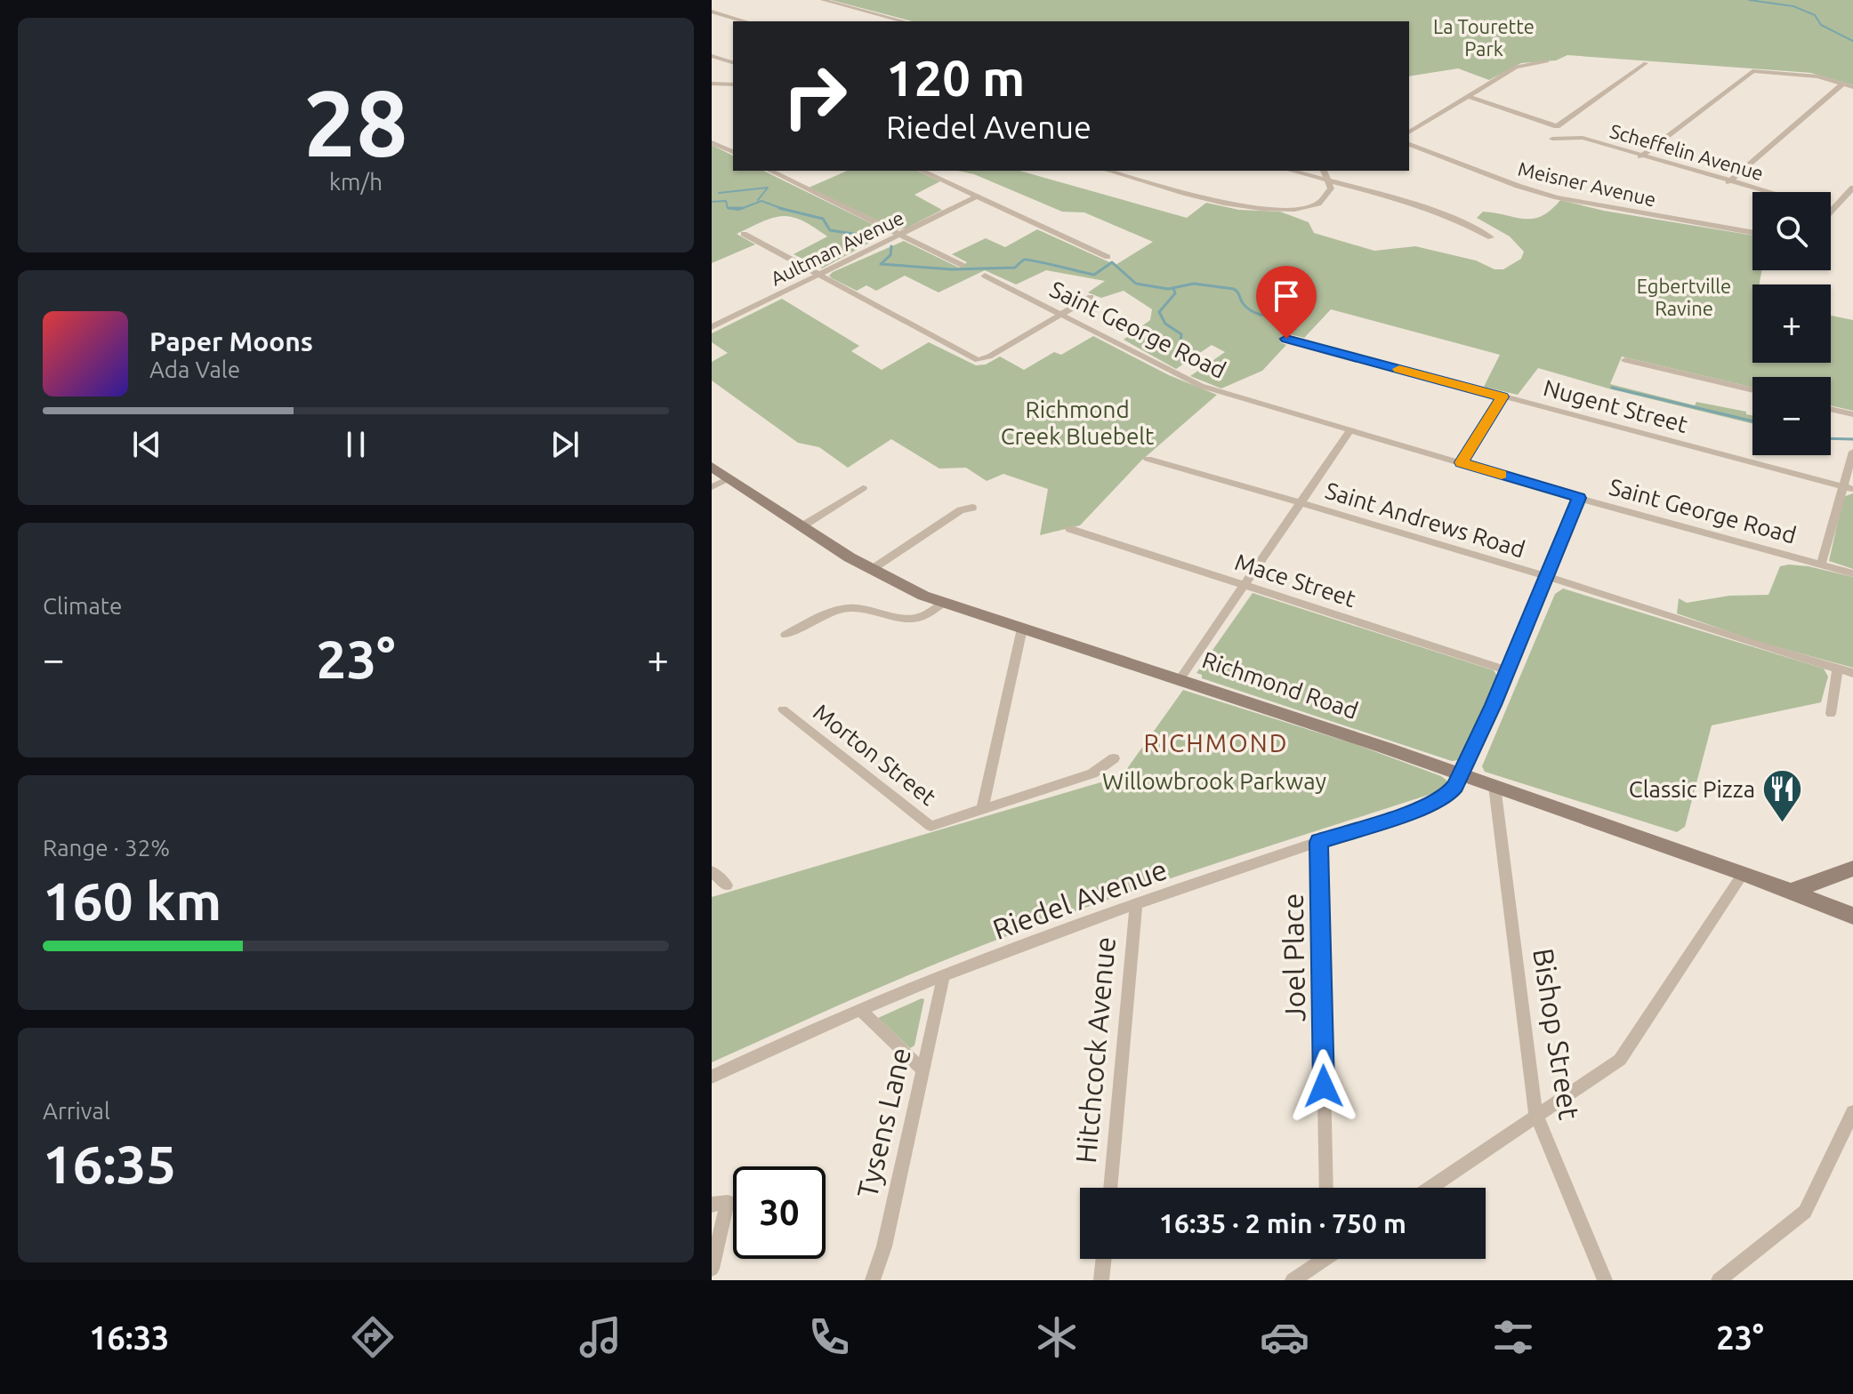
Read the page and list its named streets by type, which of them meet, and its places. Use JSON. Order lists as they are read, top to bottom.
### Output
{
  "streets": {
    "street": [
      "Scheffelin Avenue",
      "Meisner Avenue",
      "Aultman Avenue",
      "Saint George Road",
      "Nugent Street",
      "Saint Andrews Road",
      "Mace Street",
      "Richmond Road",
      "Morton Street",
      "Riedel Avenue",
      "Joel Place",
      "Bishop Street",
      "Hitchcock Avenue",
      "Tysens Lane"
    ]
  },
  "crossings": [
    ["Saint George Road", "Riedel Avenue"],
    ["Saint Andrews Road", "Riedel Avenue"],
    ["Mace Street", "Riedel Avenue"],
    ["Richmond Road", "Riedel Avenue"],
    ["Richmond Road", "Bishop Street"],
    ["Riedel Avenue", "Joel Place"],
    ["Riedel Avenue", "Hitchcock Avenue"],
    ["Riedel Avenue", "Tysens Lane"]
  ],
  "districts": ["RICHMOND"],
  "parks": [
    "La Tourette Park",
    "Egbertville Ravine",
    "Richmond Creek Bluebelt",
    "Willowbrook Parkway"
  ],
  "places": {
    "restaurant": ["Classic Pizza"]
  },
  "page": {
    "tile": [
      ["28", "km/h"],
      "Climate",
      ["Range · 32%", "160 km"],
      ["Arrival", "16:35"]
    ],
    "turn": ["120 m", "Riedel Avenue"],
    "map_buttons": ["+", "−"],
    "song": ["Paper Moons", "Ada Vale"],
    "heat": ["−", "23°", "+"],
    "limit": "30",
    "trip": "16:35 · 2 min · 750 m",
    "tabs": ["16:33", "23°"]
  }
}
